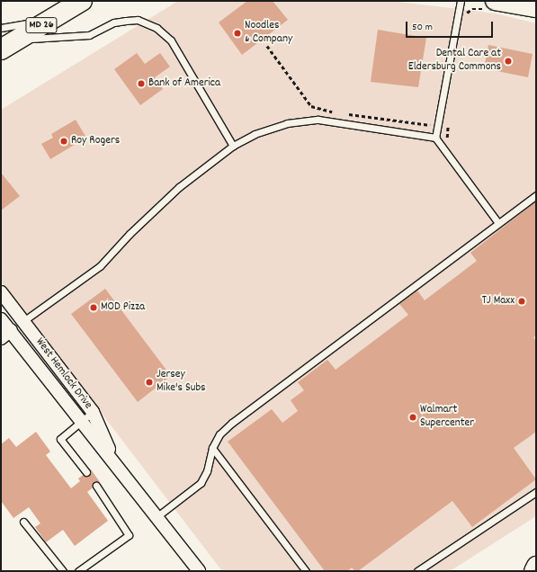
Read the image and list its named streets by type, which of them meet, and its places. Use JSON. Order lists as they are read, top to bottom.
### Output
{
  "streets": {
    "main road": ["MD 26"],
    "street": ["West Hemlock Drive"]
  },
  "places": [
    "Noodles & Company",
    "Dental Care at Eldersburg Commons",
    "Bank of America",
    "Roy Rogers",
    "TJ Maxx",
    "MOD Pizza",
    "Jersey Mike's Subs",
    "Walmart Supercenter"
  ],
  "scale_bar": "50 m"
}
